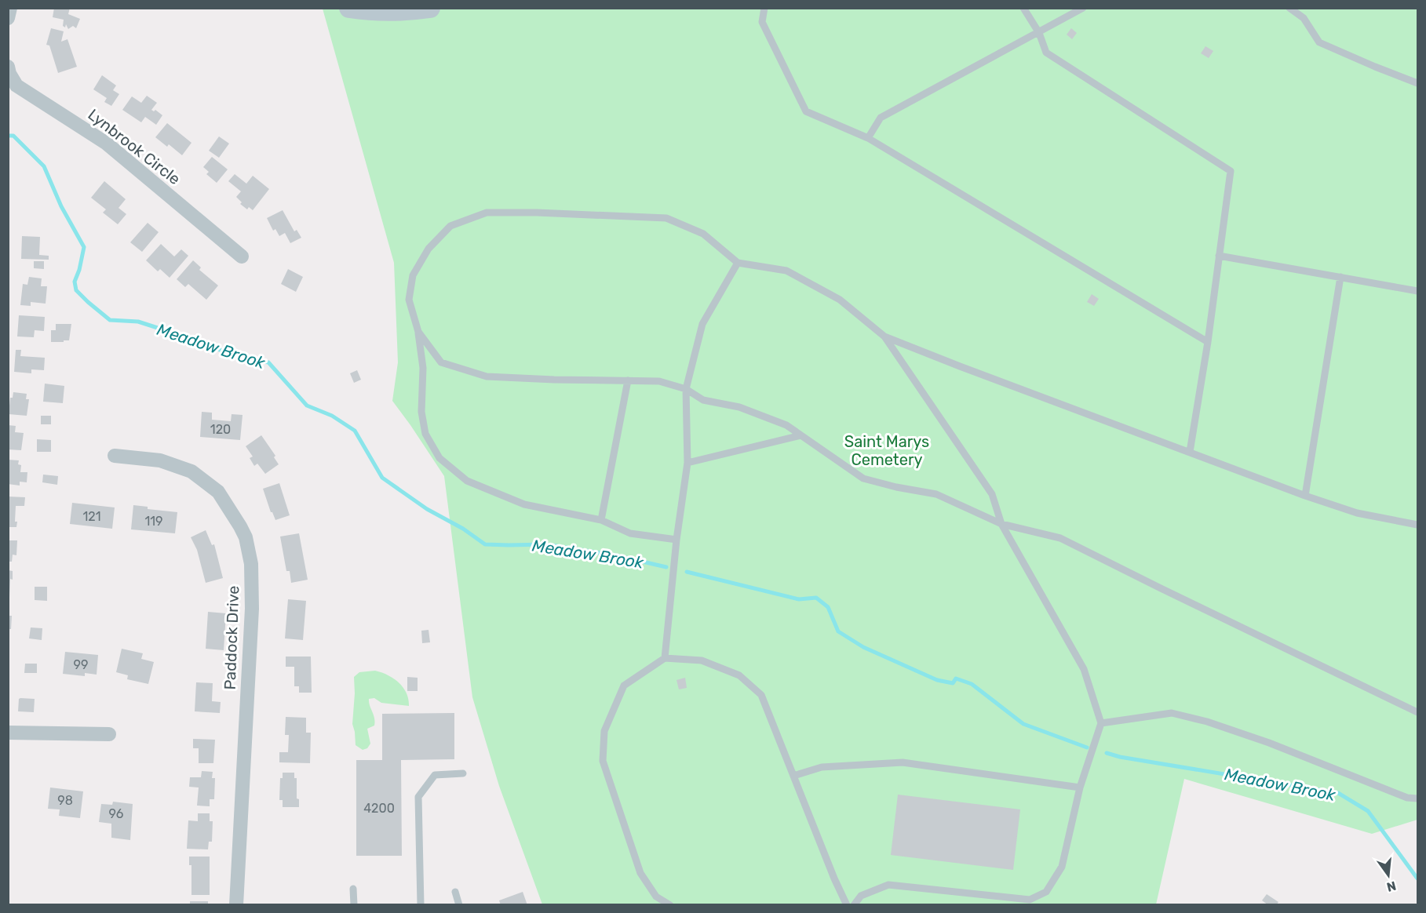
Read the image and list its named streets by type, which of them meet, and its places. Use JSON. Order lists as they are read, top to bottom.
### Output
{
  "streets": {
    "street": ["Lynbrook Circle", "Paddock Drive"]
  },
  "water": ["Meadow Brook"],
  "parks": ["Saint Marys Cemetery"],
  "house_numbers": [
    "120",
    "121",
    "119",
    "99",
    "98",
    "4200",
    "96"
  ],
  "north": "bottom"
}
